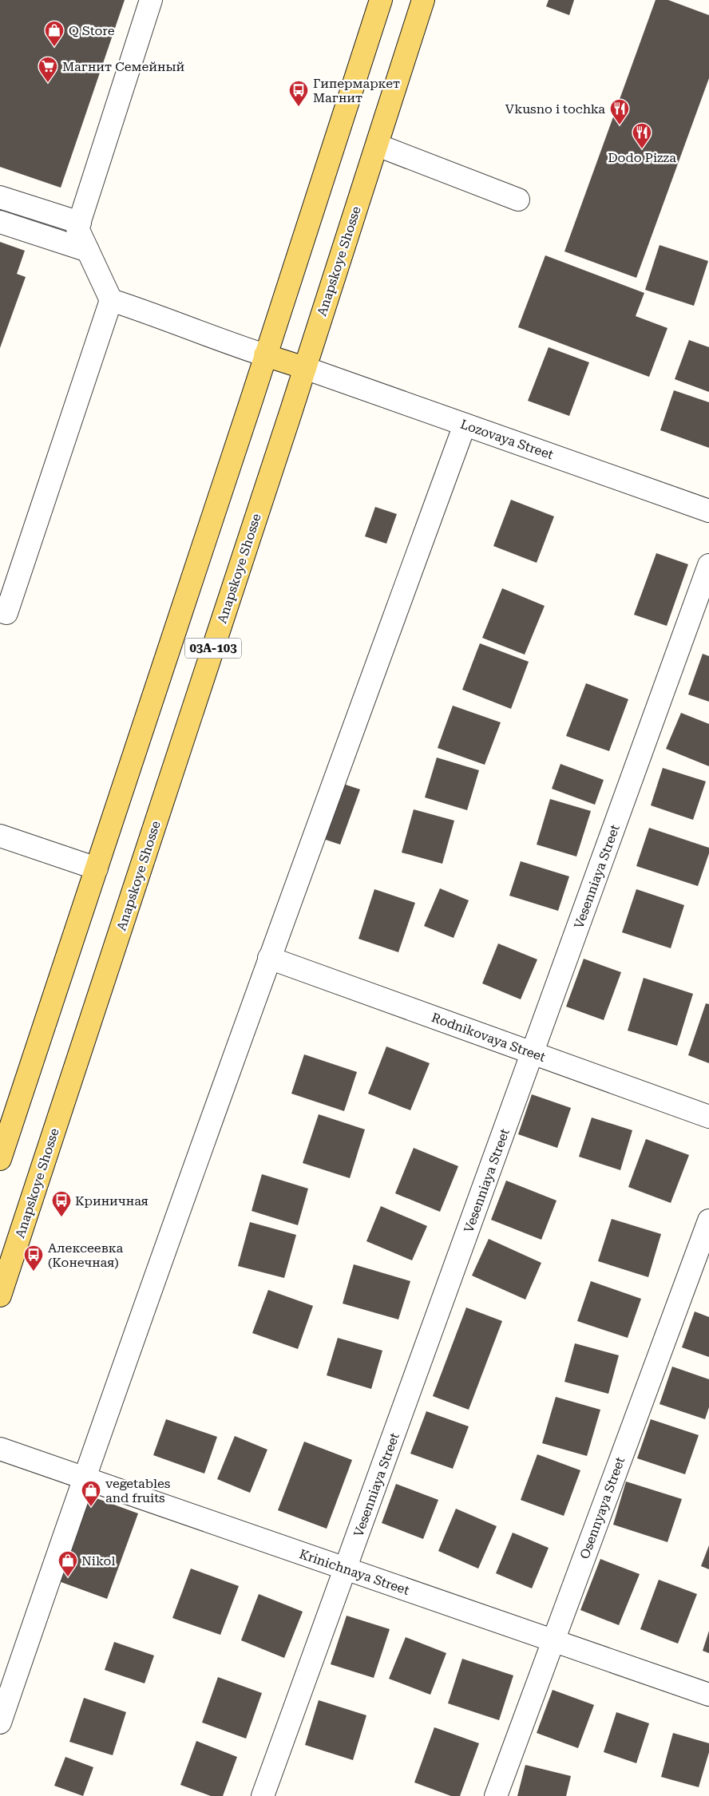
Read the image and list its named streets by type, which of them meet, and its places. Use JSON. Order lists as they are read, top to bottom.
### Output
{
  "streets": {
    "main road": ["Anapskoye Shosse", "03А-103"],
    "street": [
      "Lozovaya Street",
      "Vesenniaya Street",
      "Rodnikovaya Street",
      "Osennyaya Street",
      "Krinichnaya Street"
    ]
  },
  "crossings": [
    ["Anapskoye Shosse", "Lozovaya Street"],
    ["Vesenniaya Street", "Rodnikovaya Street"],
    ["Vesenniaya Street", "Krinichnaya Street"],
    ["Osennyaya Street", "Krinichnaya Street"]
  ],
  "places": {
    "shop": ["Q Store", "vegetables and fruits", "Nikol"],
    "supermarket": ["Магнит Семейный"],
    "bus stop": ["Гипермаркет Магнит", "Криничная", "Алексеевка (Конечная)"],
    "restaurant": ["Vkusno i tochka", "Dodo Pizza"]
  }
}
